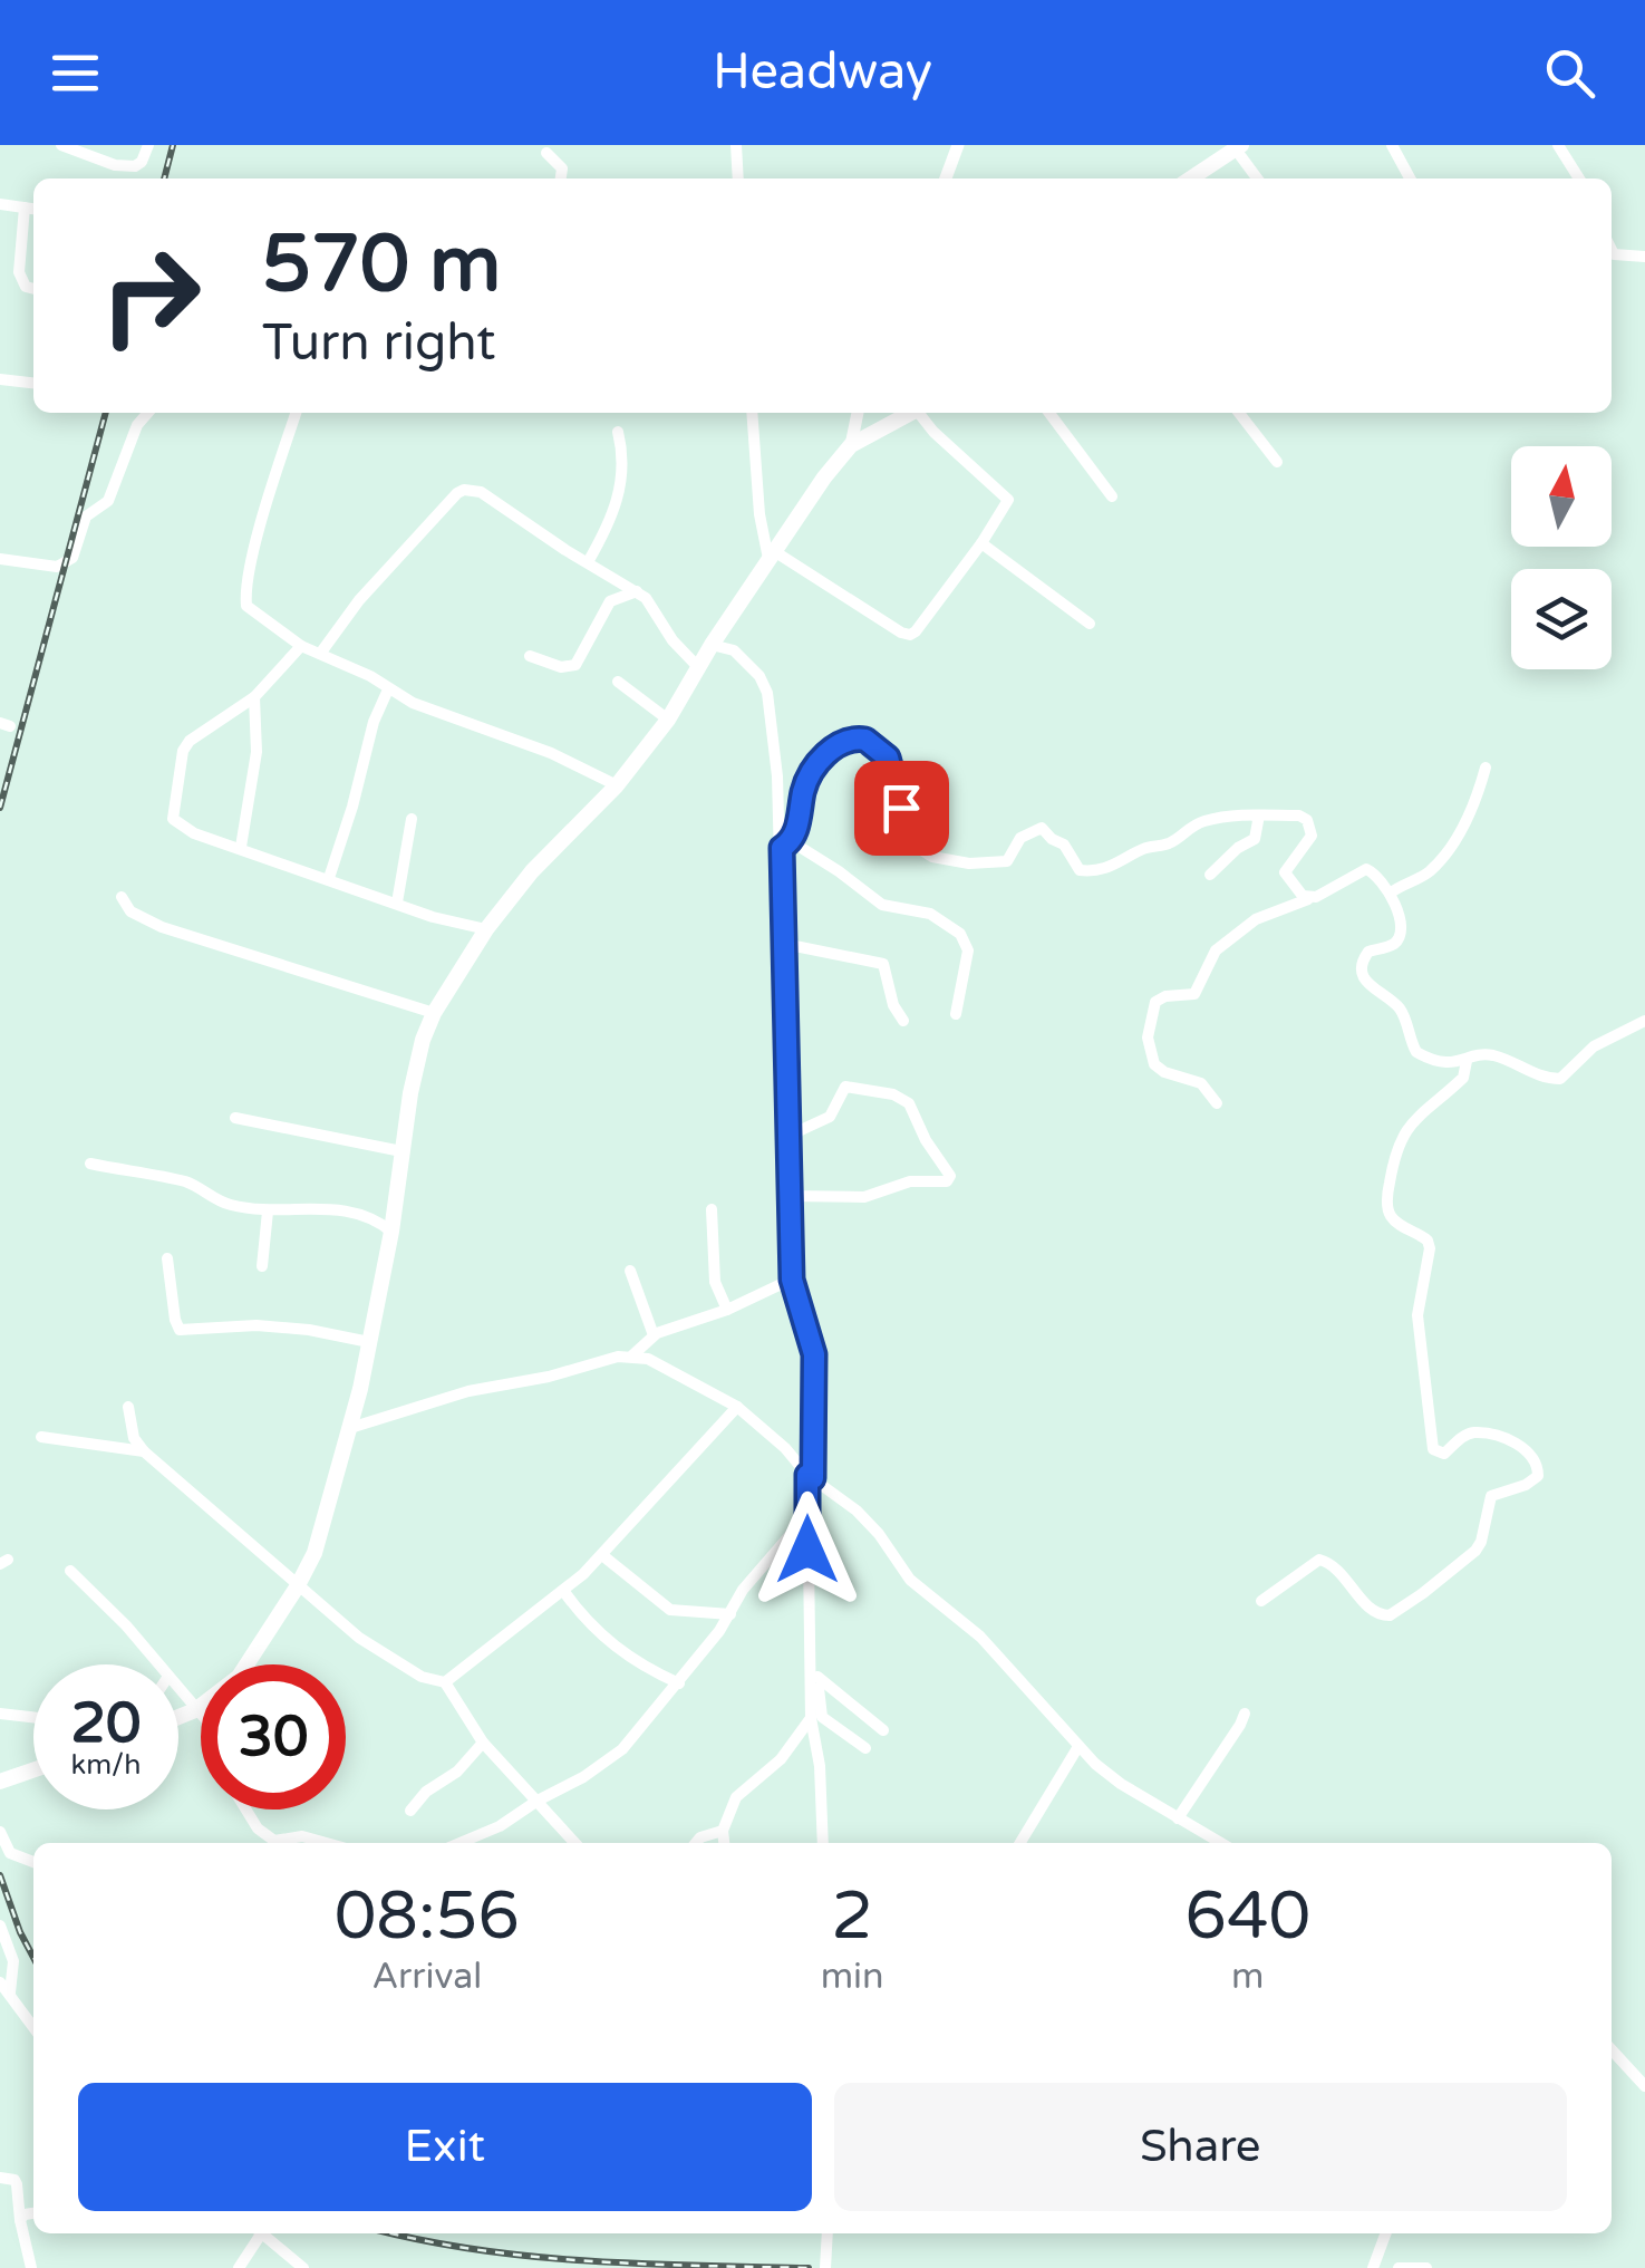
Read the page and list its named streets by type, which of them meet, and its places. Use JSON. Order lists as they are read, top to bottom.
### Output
{
  "north": "top",
  "page": {
    "header": "Headway",
    "turn": ["570 m", "Turn right"],
    "speed": "20 km/h",
    "limit": "30",
    "eta": [
      "08:56",
      "Arrival",
      "2",
      "min",
      "640",
      "m"
    ],
    "buttons": ["Exit", "Share"]
  }
}
